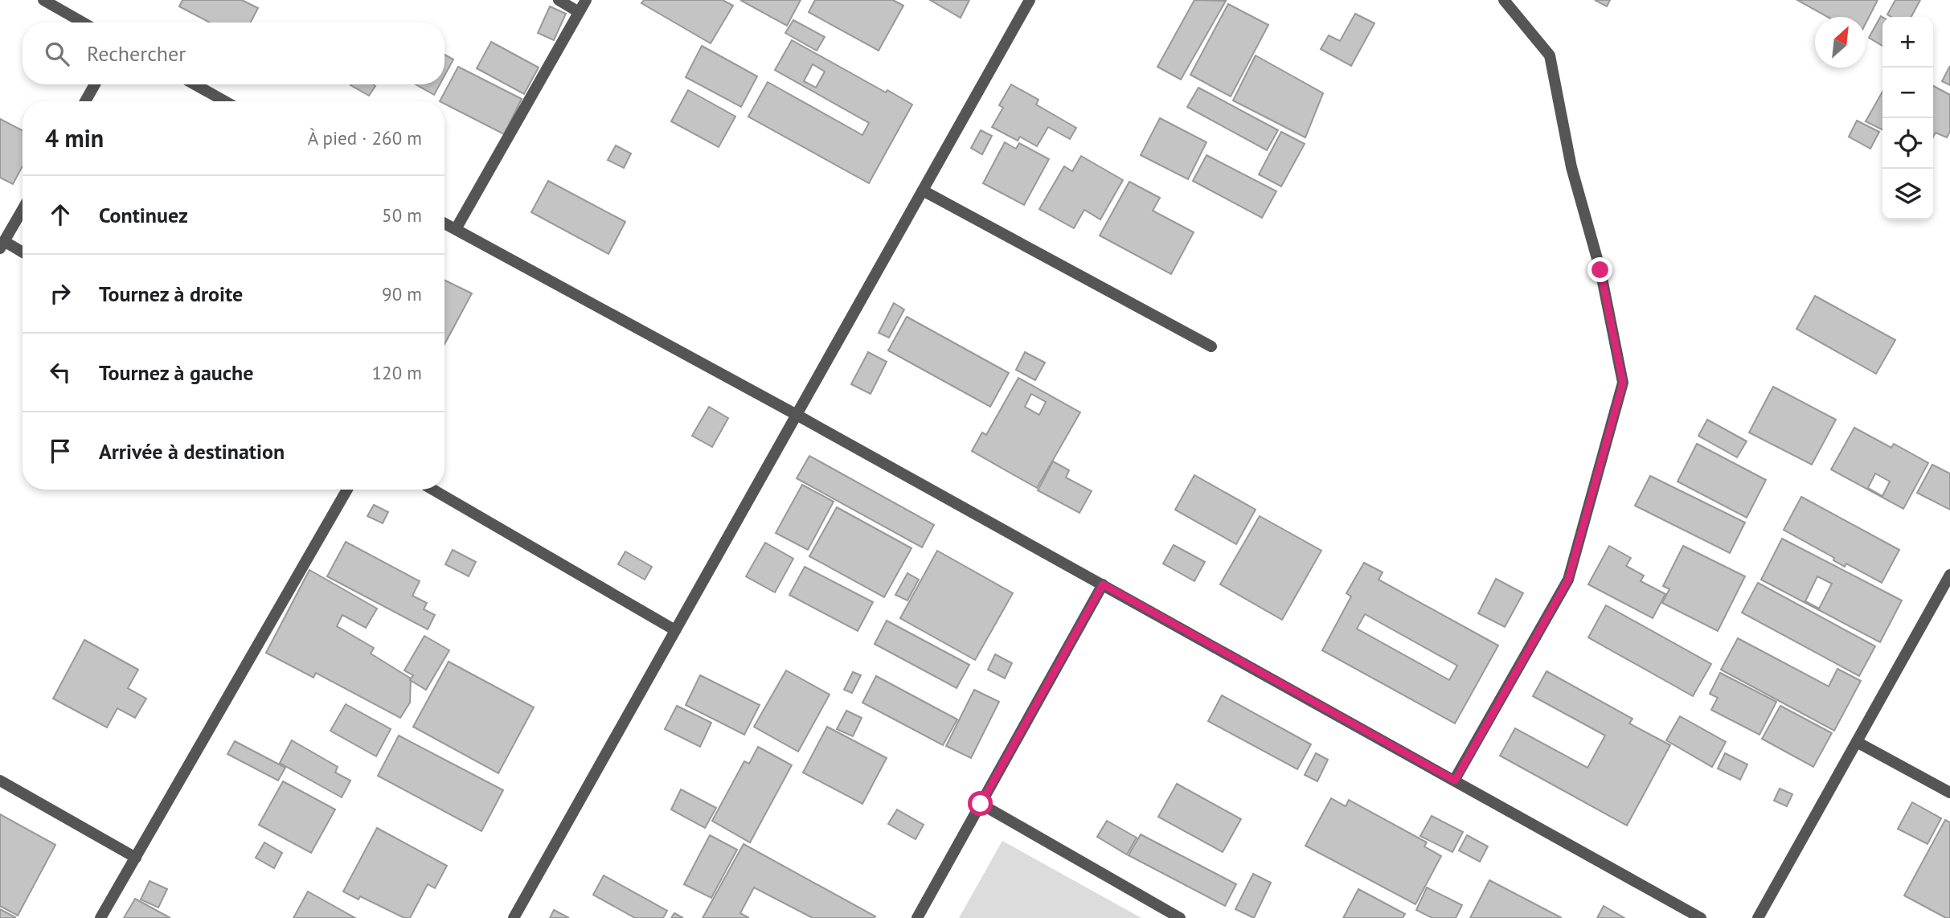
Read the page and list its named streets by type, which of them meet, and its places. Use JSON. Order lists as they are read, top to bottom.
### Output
{
  "north": "top right",
  "page": {
    "map_buttons": ["+", "−"],
    "search": "Rechercher",
    "heading": ["4 min", "À pied · 260 m"],
    "list": [
      ["Continuez", "50 m"],
      ["Tournez à droite", "90 m"],
      ["Tournez à gauche", "120 m"],
      "Arrivée à destination"
    ]
  }
}
